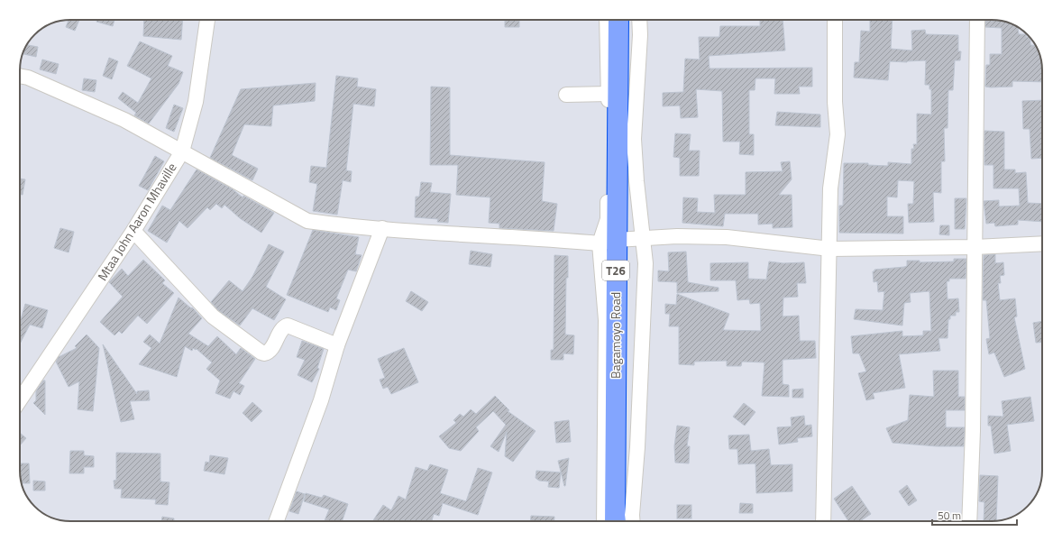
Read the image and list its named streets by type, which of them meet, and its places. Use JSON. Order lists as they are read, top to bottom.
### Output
{
  "streets": {
    "highway": ["T26", "Bagamoyo Road"],
    "street": ["Mtaa John Aaron Mhaville"]
  },
  "scale_bar": "50 m"
}
